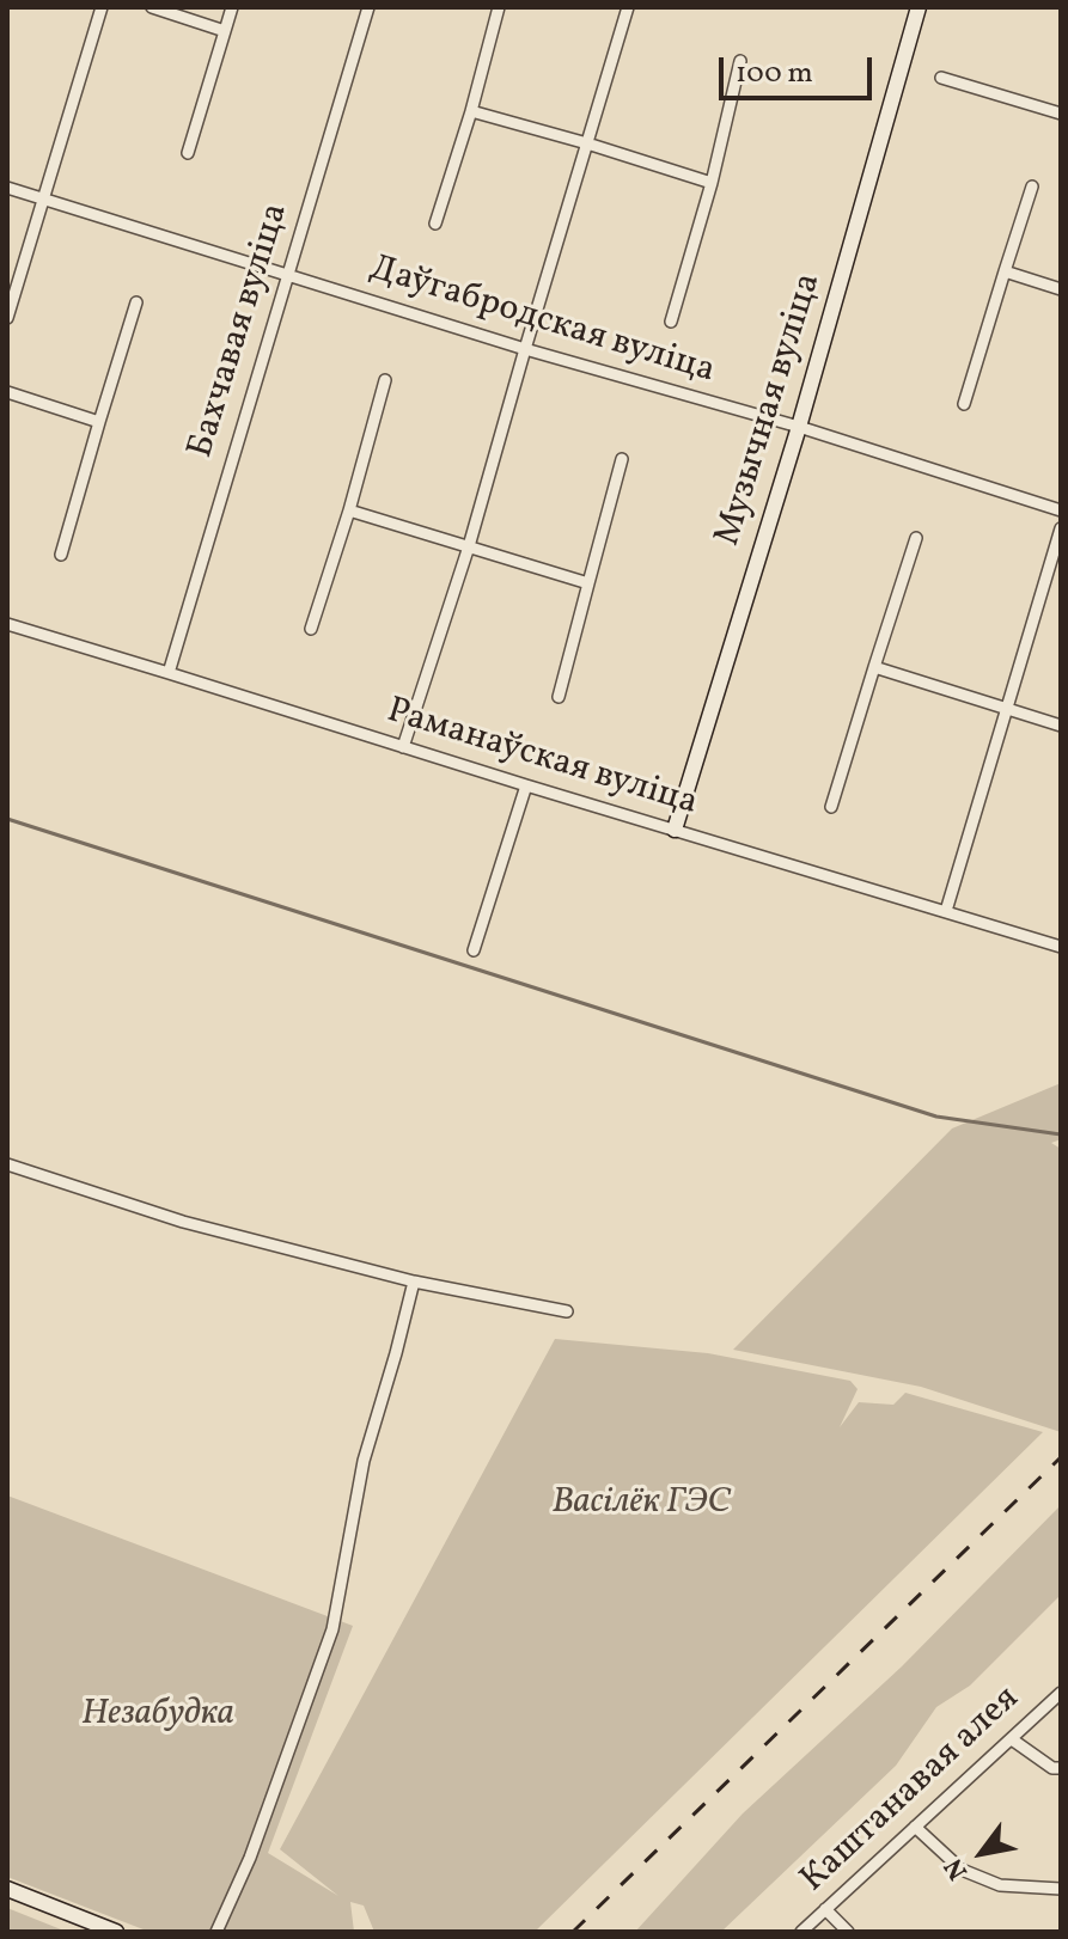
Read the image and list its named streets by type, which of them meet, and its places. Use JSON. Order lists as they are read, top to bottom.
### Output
{
  "streets": {
    "street": [
      "Даўгабродская вуліца",
      "Бахчавая вуліца",
      "Музычная вуліца",
      "Раманаўская вуліца",
      "Каштанавая алея"
    ]
  },
  "crossings": [
    ["Даўгабродская вуліца", "Бахчавая вуліца"],
    ["Даўгабродская вуліца", "Музычная вуліца"],
    ["Бахчавая вуліца", "Раманаўская вуліца"],
    ["Музычная вуліца", "Раманаўская вуліца"]
  ],
  "parks": ["Васілёк ГЭС", "Незабудка"],
  "scale_bar": "100 m",
  "north": "bottom left"
}
